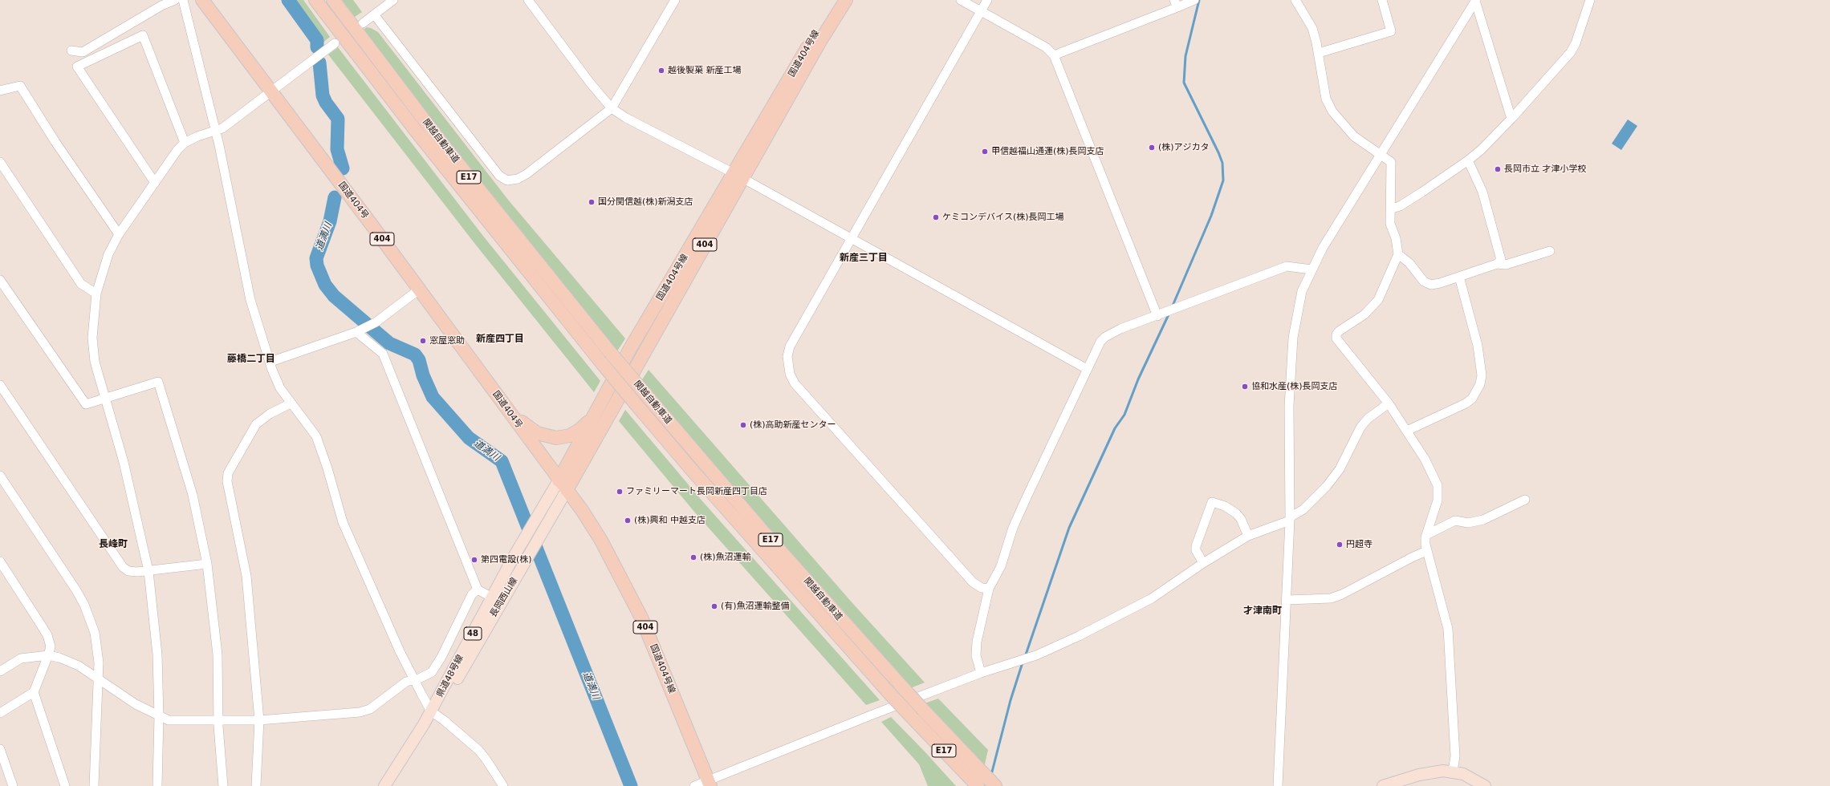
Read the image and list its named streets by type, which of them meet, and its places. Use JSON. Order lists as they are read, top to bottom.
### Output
{
  "streets": {
    "highway": [
      "国道404号線",
      "関越自動車道",
      "E17",
      "国道404号",
      "404"
    ],
    "main road": ["長岡西山線", "48", "県道48号線"]
  },
  "crossings": [
    ["国道404号線", "国道404号"],
    ["国道404号線", "長岡西山線"],
    ["国道404号線", "県道48号線"],
    ["国道404号", "長岡西山線"],
    ["国道404号", "県道48号線"],
    ["長岡西山線", "県道48号線"]
  ],
  "districts": [
    "新産三丁目",
    "新産四丁目",
    "藤橋二丁目",
    "長峰町",
    "才津南町"
  ],
  "water": ["道満川"],
  "places": [
    "越後製菓 新産工場",
    "(株)アジカタ",
    "甲信越福山通運(株)長岡支店",
    "長岡市立 才津小学校",
    "国分関信越(株)新潟支店",
    "ケミコンデバイス(株)長岡工場",
    "窓屋窓助",
    "協和水産(株)長岡支店",
    "(株)高助新産センター",
    "ファミリーマート長岡新産四丁目店",
    "(株)興和 中越支店",
    "円超寺",
    "(株)魚沼運輸",
    "第四電設(株)",
    "(有)魚沼運輸整備"
  ]
}
